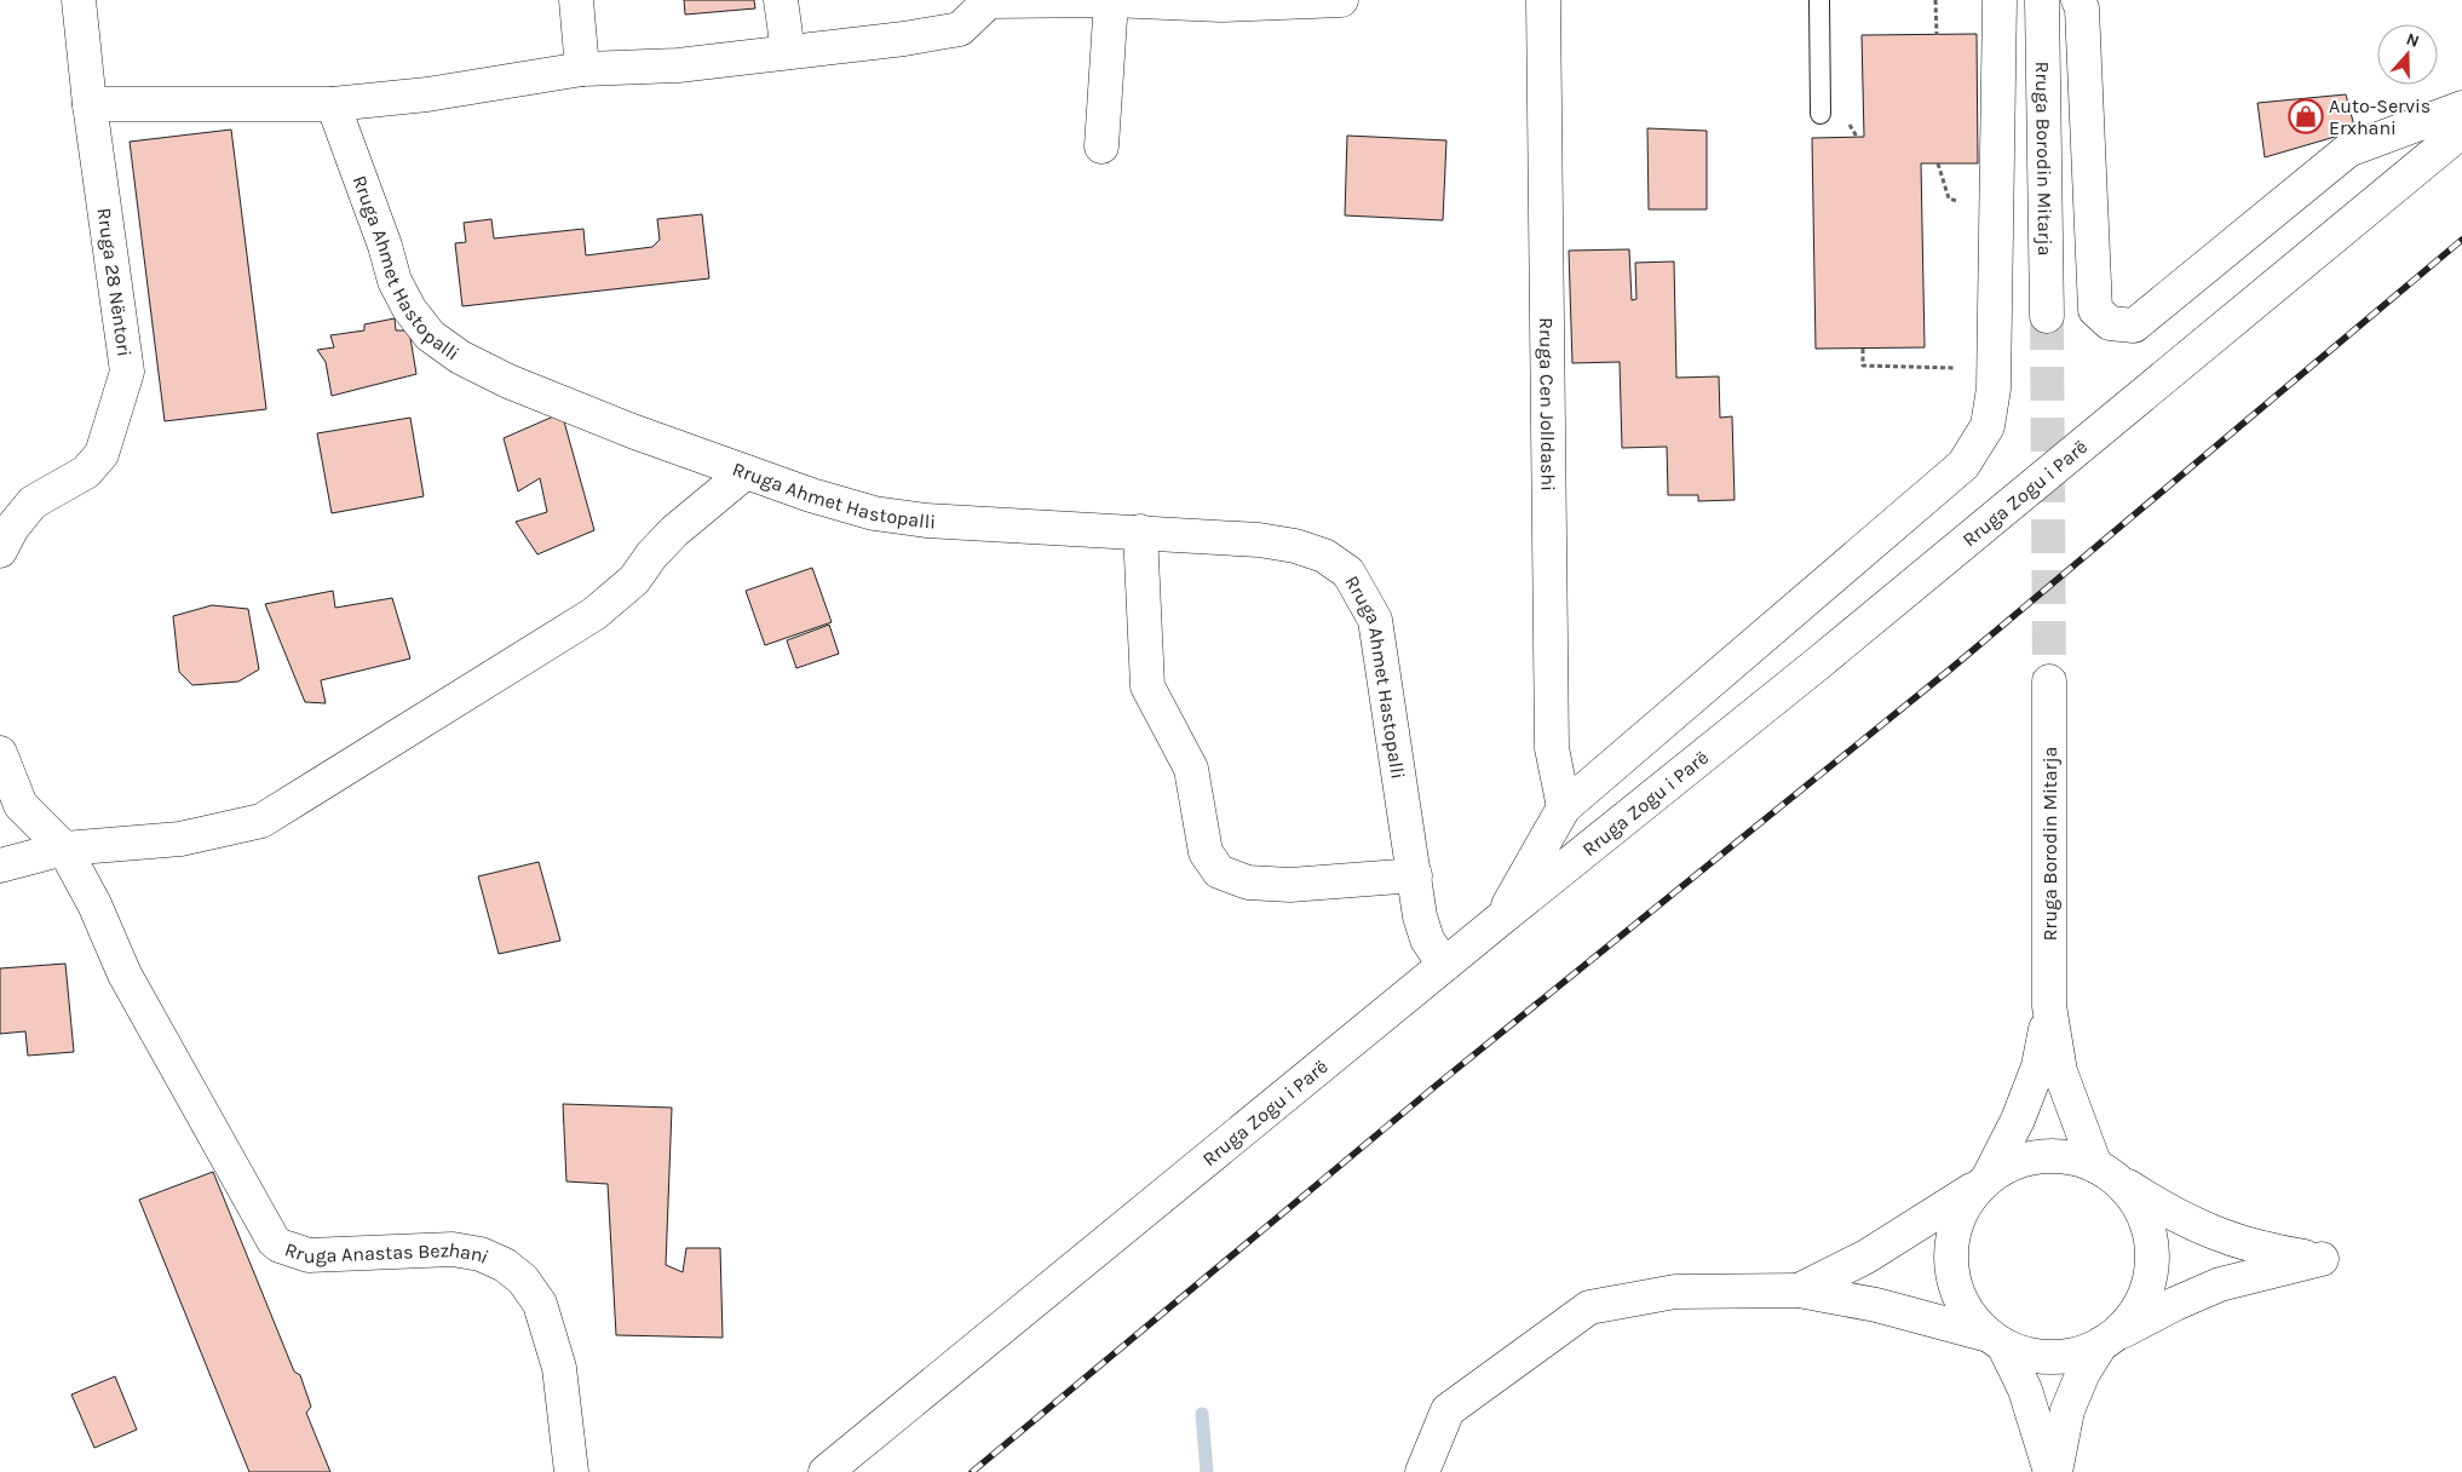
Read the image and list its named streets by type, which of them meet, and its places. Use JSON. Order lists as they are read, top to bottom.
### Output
{
  "streets": {
    "street": [
      "Rruga Borodin Mitarja",
      "Rruga Ahmet Hastopalli",
      "Rruga 28 Nëntori",
      "Rruga Cen Jolldashi",
      "Rruga Zogu i Parë",
      "Rruga Anastas Bezhani"
    ]
  },
  "crossings": [
    ["Rruga Ahmet Hastopalli", "Rruga Zogu i Parë"]
  ],
  "places": {
    "shop": ["Auto-Servis Erxhani"]
  },
  "north": "top"
}
